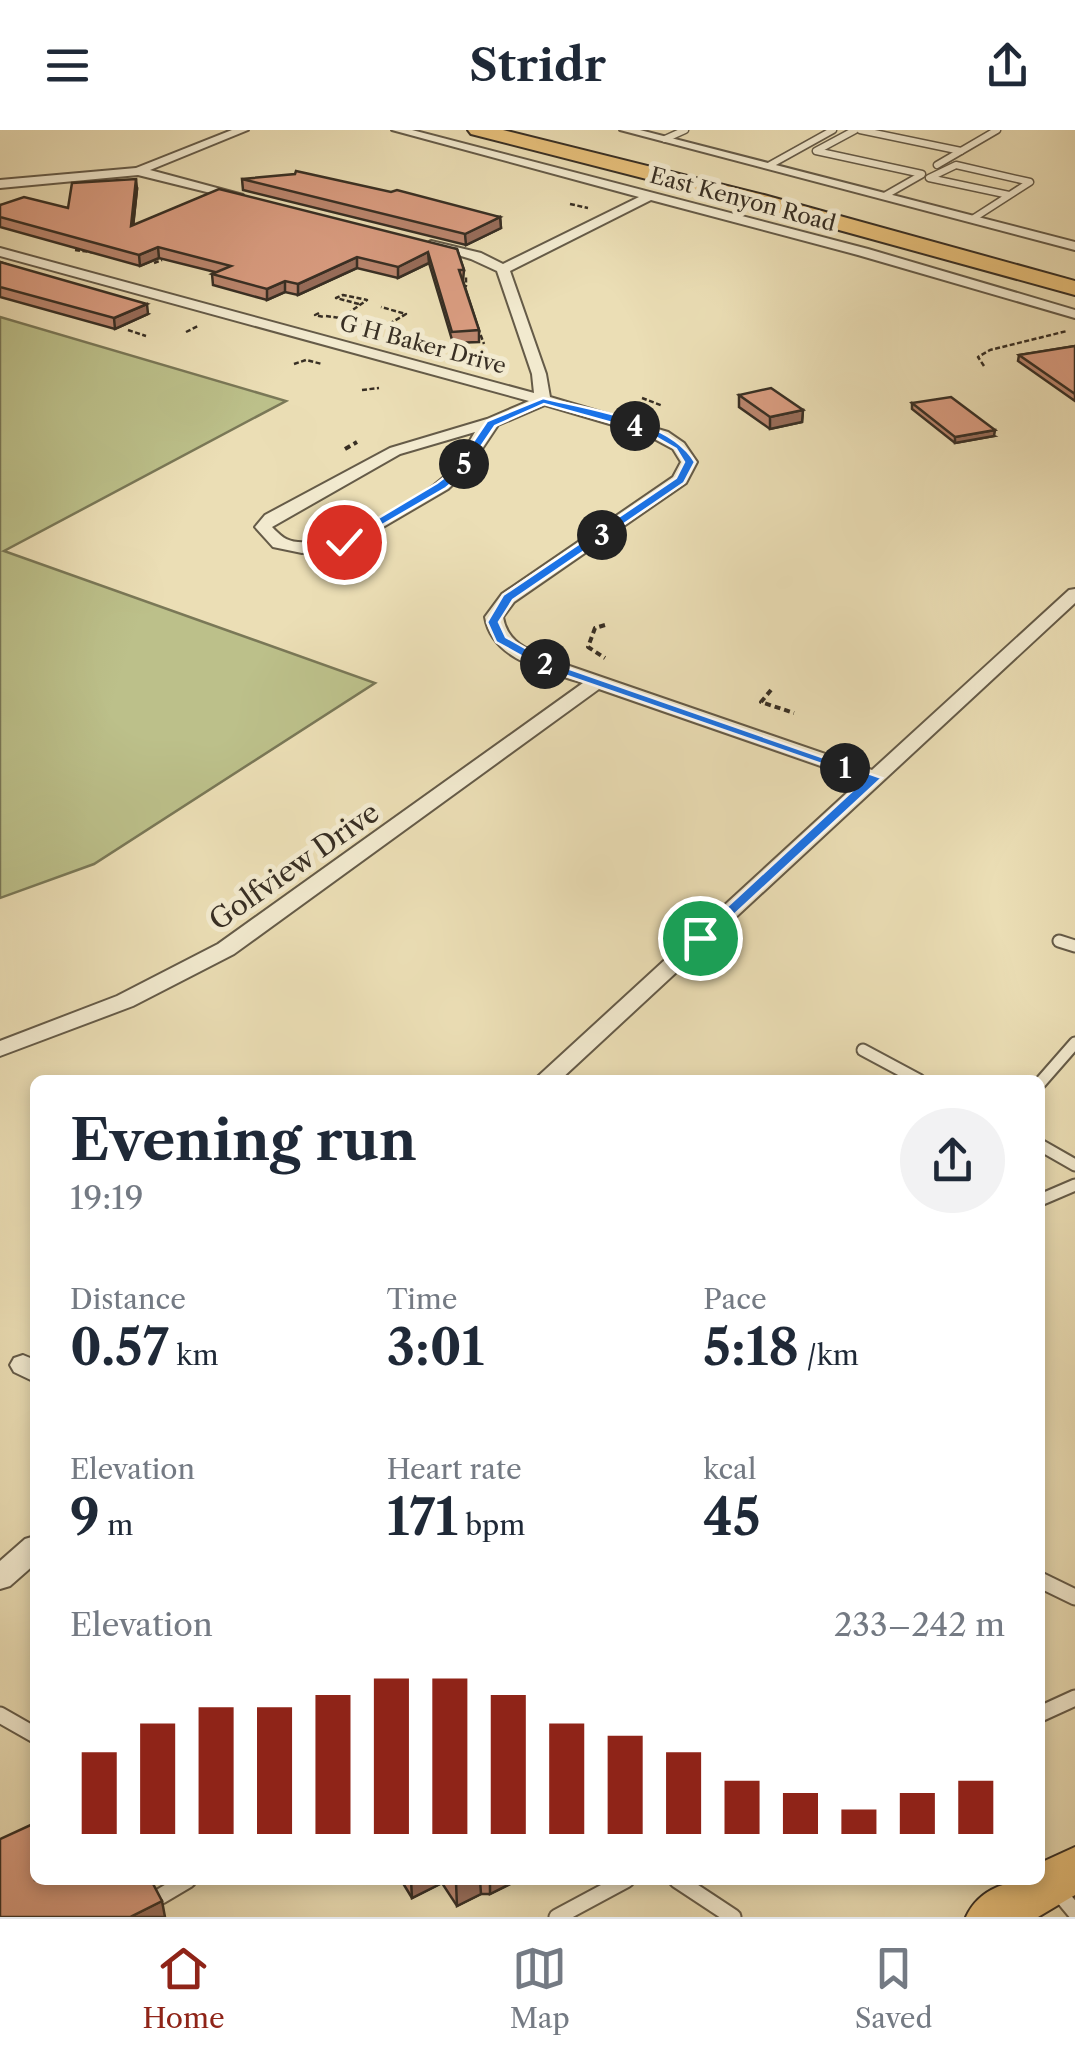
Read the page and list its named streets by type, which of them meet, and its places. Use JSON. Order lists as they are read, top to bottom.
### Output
{
  "streets": {
    "street": ["East Kenyon Road", "G H Baker Drive", "Golfview Drive"]
  },
  "crossings": [
    ["G H Baker Drive", "Golfview Drive"]
  ],
  "page": {
    "header": "Stridr",
    "pins": [
      "4",
      "5",
      "3",
      "2",
      "1"
    ],
    "heading": ["Evening run", "19:19"],
    "stats": [
      ["Distance", "0.57 km"],
      ["Time", "3:01"],
      ["Pace", "5:18 /km"],
      ["Elevation", "9 m"],
      ["Heart rate", "171 bpm"],
      ["kcal", "45"]
    ],
    "chart": ["Elevation", "233–242 m"],
    "tabs": ["Home", "Map", "Saved"]
  }
}
